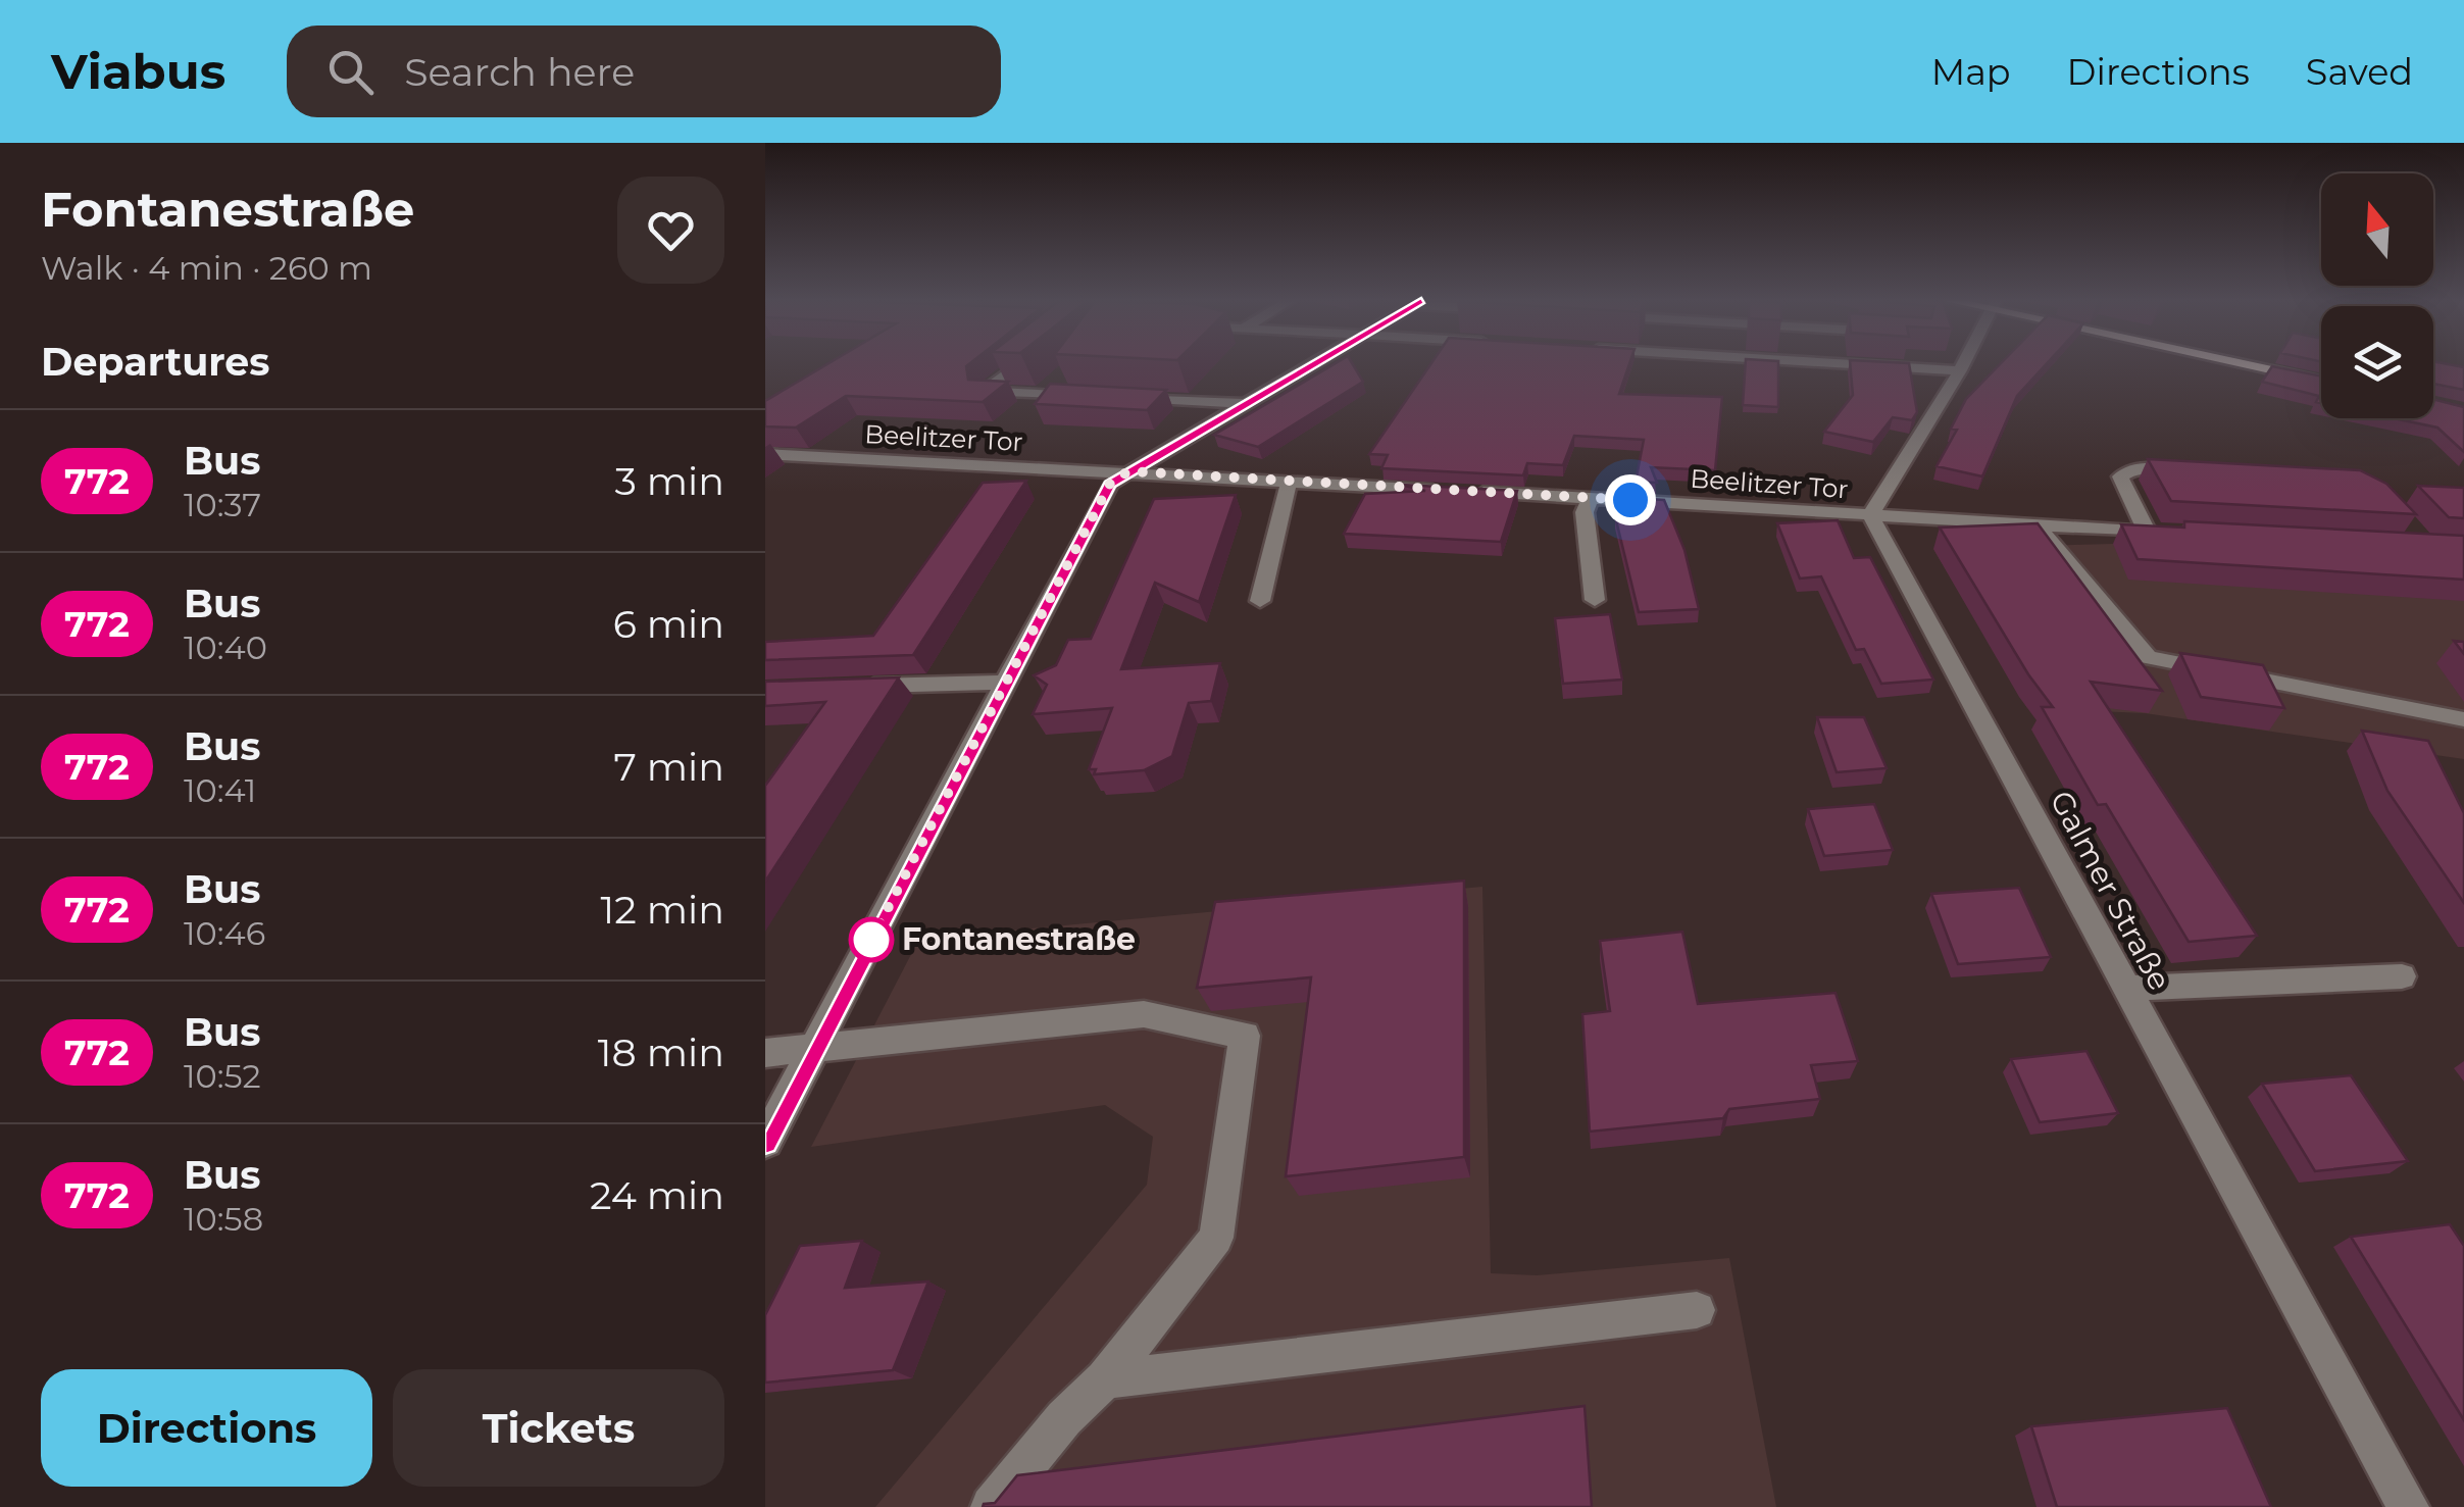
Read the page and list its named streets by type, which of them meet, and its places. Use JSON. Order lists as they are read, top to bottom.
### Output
{
  "streets": {
    "street": ["Beelitzer Tor", "Galmer Straße"]
  },
  "crossings": [
    ["Beelitzer Tor", "Galmer Straße"]
  ],
  "places": ["Fontanestraße"],
  "lines": ["bus line 772"],
  "north": "top",
  "page": {
    "header": "Viabus",
    "search": "Search here",
    "nav": ["Map", "Directions", "Saved"],
    "heading": [
      ["Fontanestraße", "Walk · 4 min · 260 m"],
      "Departures"
    ],
    "list": [
      {
        "mark": "772",
        "name": "Bus",
        "note": "10:37",
        "value": "3 min"
      },
      {
        "mark": "772",
        "name": "Bus",
        "note": "10:40",
        "value": "6 min"
      },
      {
        "mark": "772",
        "name": "Bus",
        "note": "10:41",
        "value": "7 min"
      },
      {
        "mark": "772",
        "name": "Bus",
        "note": "10:46",
        "value": "12 min"
      },
      {
        "mark": "772",
        "name": "Bus",
        "note": "10:52",
        "value": "18 min"
      },
      {
        "mark": "772",
        "name": "Bus",
        "note": "10:58",
        "value": "24 min"
      }
    ],
    "buttons": ["Directions", "Tickets"]
  }
}
